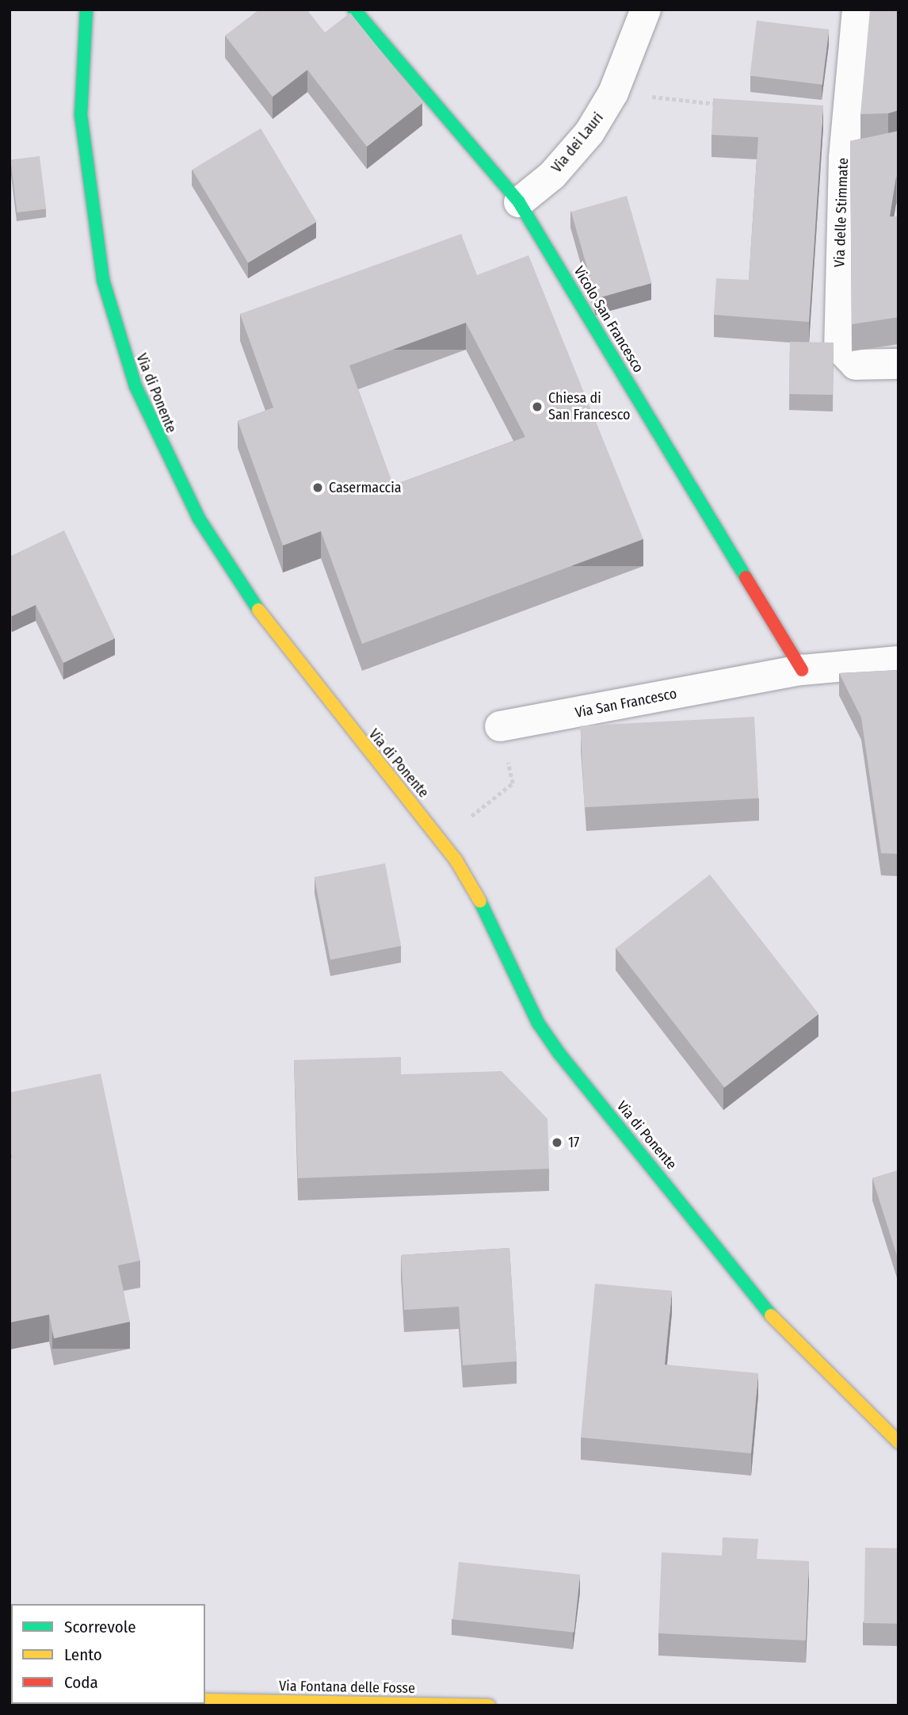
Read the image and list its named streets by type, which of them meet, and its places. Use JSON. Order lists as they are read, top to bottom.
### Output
{
  "streets": {
    "main road": ["Vicolo San Francesco", "Via di Ponente", "Via Fontana delle Fosse"],
    "street": ["Via dei Lauri", "Via delle Stimmate", "Via San Francesco"]
  },
  "crossings": [
    ["Via dei Lauri", "Vicolo San Francesco"],
    ["Vicolo San Francesco", "Via San Francesco"]
  ],
  "places": ["Chiesa di San Francesco", "Casermaccia", "17"],
  "legend": ["Scorrevole", "Lento", "Coda"]
}
